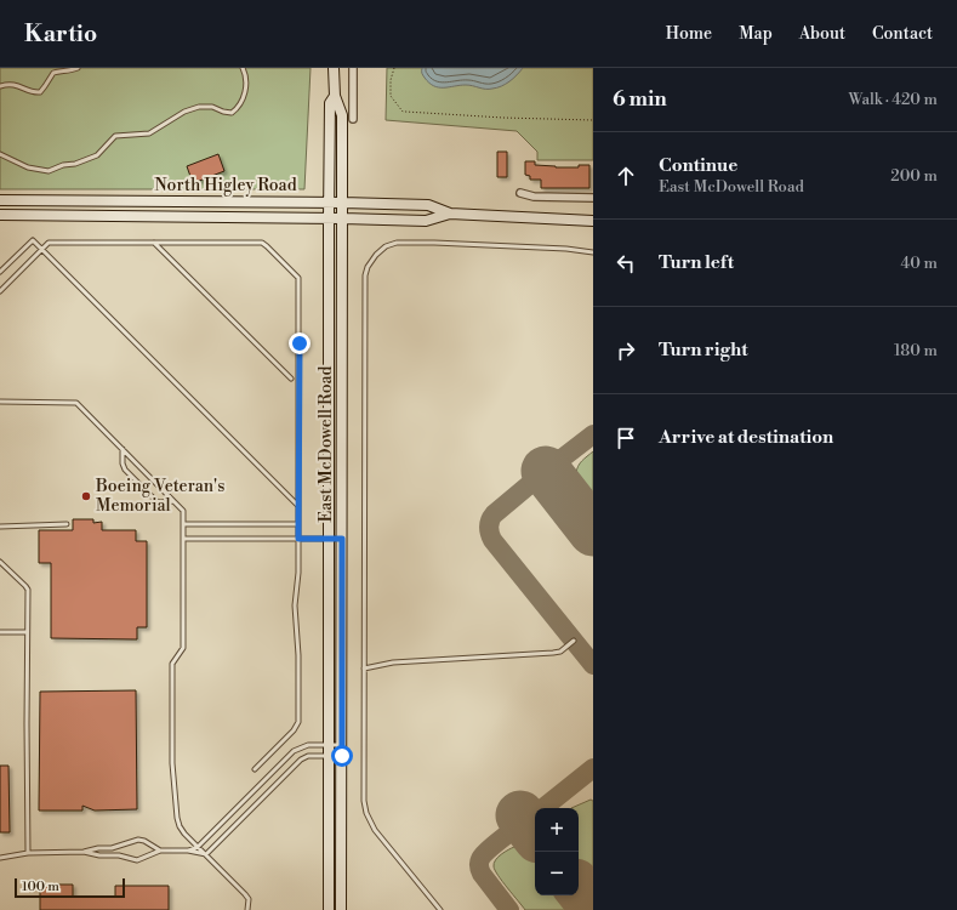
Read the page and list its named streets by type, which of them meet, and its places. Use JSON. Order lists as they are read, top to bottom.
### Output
{
  "streets": {
    "main road": ["North Higley Road", "East McDowell Road"]
  },
  "crossings": [
    ["North Higley Road", "East McDowell Road"]
  ],
  "places": ["Boeing Veteran's Memorial"],
  "scale_bar": "100 m",
  "page": {
    "header": "Kartio",
    "nav": [
      "Home",
      "Map",
      "About",
      "Contact"
    ],
    "heading": ["6 min", "Walk · 420 m"],
    "list": [
      ["Continue", "East McDowell Road", "200 m"],
      ["Turn left", "40 m"],
      ["Turn right", "180 m"],
      "Arrive at destination"
    ],
    "map_buttons": ["+", "−"],
    "scale": "100 m"
  }
}
